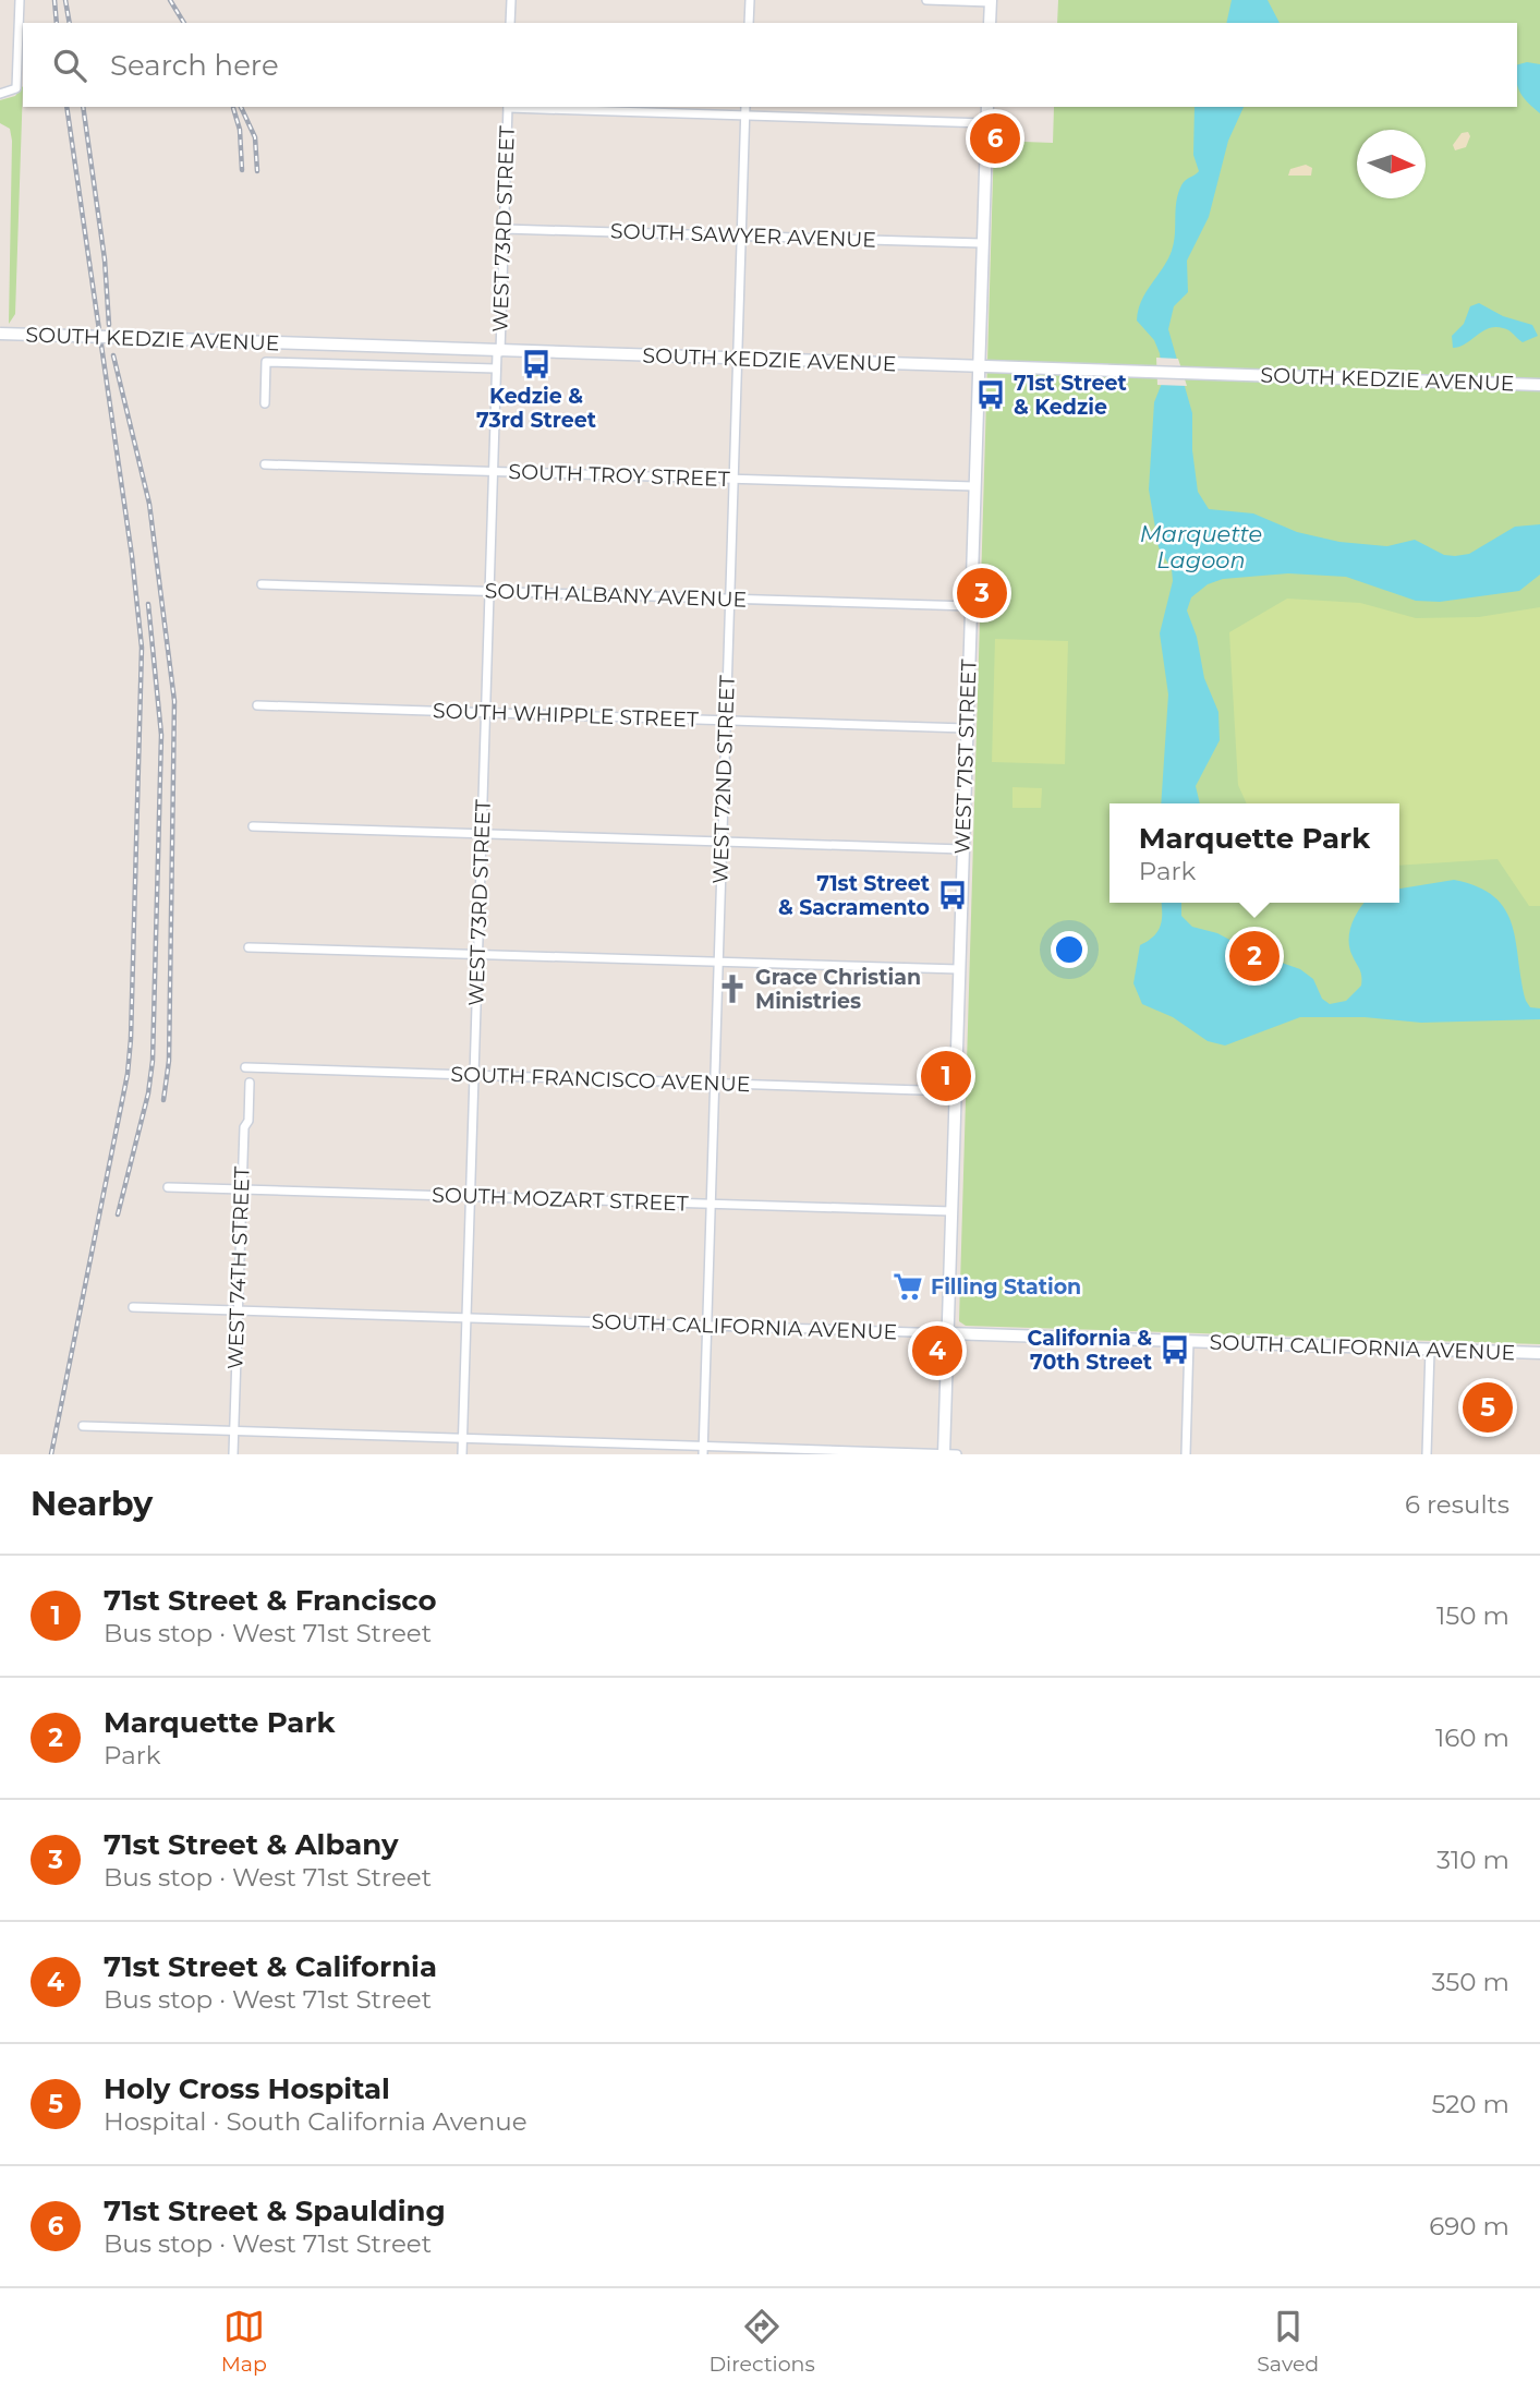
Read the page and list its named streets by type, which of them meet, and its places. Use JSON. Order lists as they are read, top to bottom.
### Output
{
  "streets": {
    "main road": ["SOUTH KEDZIE AVENUE", "WEST 71ST STREET", "SOUTH CALIFORNIA AVENUE"],
    "street": [
      "WEST 73RD STREET",
      "SOUTH SAWYER AVENUE",
      "SOUTH TROY STREET",
      "SOUTH ALBANY AVENUE",
      "SOUTH WHIPPLE STREET",
      "WEST 72ND STREET",
      "SOUTH FRANCISCO AVENUE",
      "SOUTH MOZART STREET",
      "WEST 74TH STREET"
    ]
  },
  "crossings": [
    ["WEST 73RD STREET", "SOUTH SAWYER AVENUE"],
    ["WEST 73RD STREET", "SOUTH KEDZIE AVENUE"],
    ["WEST 73RD STREET", "SOUTH TROY STREET"],
    ["WEST 73RD STREET", "SOUTH ALBANY AVENUE"],
    ["WEST 73RD STREET", "SOUTH WHIPPLE STREET"],
    ["WEST 73RD STREET", "SOUTH FRANCISCO AVENUE"],
    ["WEST 73RD STREET", "SOUTH MOZART STREET"],
    ["WEST 73RD STREET", "SOUTH CALIFORNIA AVENUE"],
    ["SOUTH SAWYER AVENUE", "WEST 71ST STREET"],
    ["SOUTH SAWYER AVENUE", "WEST 72ND STREET"],
    ["SOUTH KEDZIE AVENUE", "WEST 71ST STREET"],
    ["SOUTH KEDZIE AVENUE", "WEST 72ND STREET"],
    ["SOUTH TROY STREET", "WEST 71ST STREET"],
    ["SOUTH TROY STREET", "WEST 72ND STREET"],
    ["SOUTH ALBANY AVENUE", "WEST 71ST STREET"],
    ["SOUTH ALBANY AVENUE", "WEST 72ND STREET"],
    ["SOUTH WHIPPLE STREET", "WEST 71ST STREET"],
    ["SOUTH WHIPPLE STREET", "WEST 72ND STREET"],
    ["WEST 71ST STREET", "SOUTH FRANCISCO AVENUE"],
    ["WEST 71ST STREET", "SOUTH MOZART STREET"],
    ["WEST 71ST STREET", "SOUTH CALIFORNIA AVENUE"],
    ["WEST 72ND STREET", "SOUTH FRANCISCO AVENUE"],
    ["WEST 72ND STREET", "SOUTH MOZART STREET"],
    ["WEST 72ND STREET", "SOUTH CALIFORNIA AVENUE"],
    ["SOUTH MOZART STREET", "WEST 74TH STREET"],
    ["WEST 74TH STREET", "SOUTH CALIFORNIA AVENUE"]
  ],
  "water": ["Marquette Lagoon"],
  "places": {
    "bus stop": [
      "Kedzie & 73rd Street",
      "71st Street & Kedzie",
      "71st Street & Sacramento",
      "California & 70th Street"
    ],
    "church": ["Grace Christian Ministries"],
    "supermarket": ["Filling Station"]
  },
  "north": "right",
  "page": {
    "search": "Search here",
    "pins": [
      "6",
      "3",
      "2",
      "1",
      "4",
      "5"
    ],
    "popup": ["Marquette Park", "Park"],
    "heading": ["Nearby", "6 results"],
    "list": [
      {
        "mark": "1",
        "name": "71st Street & Francisco",
        "note": "Bus stop · West 71st Street",
        "value": "150 m"
      },
      {
        "mark": "2",
        "name": "Marquette Park",
        "note": "Park",
        "value": "160 m"
      },
      {
        "mark": "3",
        "name": "71st Street & Albany",
        "note": "Bus stop · West 71st Street",
        "value": "310 m"
      },
      {
        "mark": "4",
        "name": "71st Street & California",
        "note": "Bus stop · West 71st Street",
        "value": "350 m"
      },
      {
        "mark": "5",
        "name": "Holy Cross Hospital",
        "note": "Hospital · South California Avenue",
        "value": "520 m"
      },
      {
        "mark": "6",
        "name": "71st Street & Spaulding",
        "note": "Bus stop · West 71st Street",
        "value": "690 m"
      }
    ],
    "nav": ["Map", "Directions", "Saved"]
  }
}
